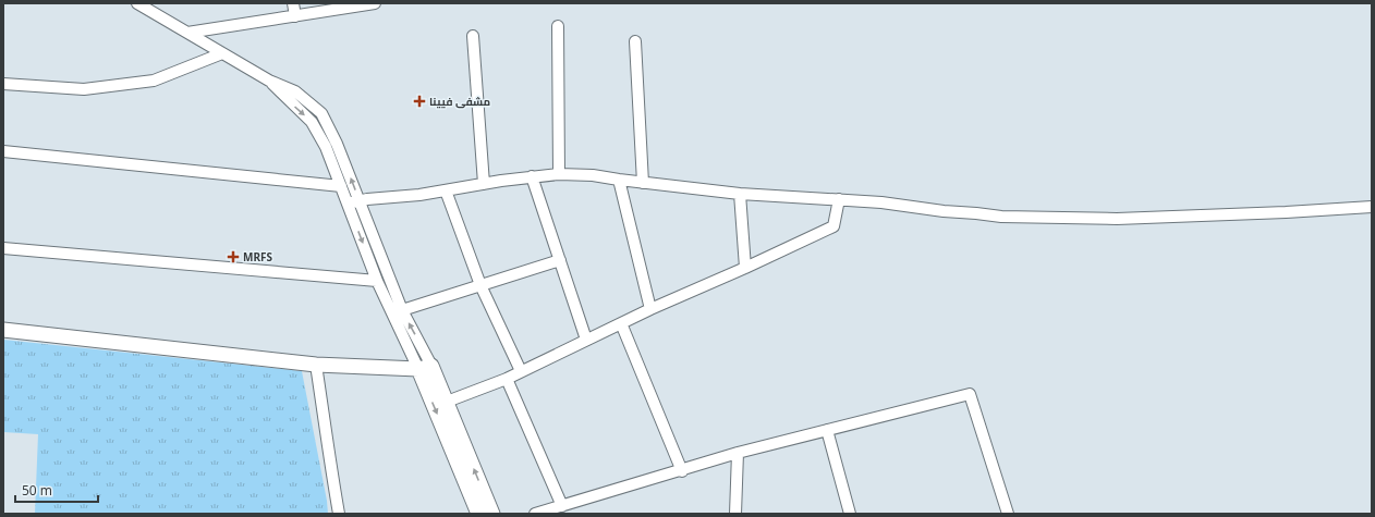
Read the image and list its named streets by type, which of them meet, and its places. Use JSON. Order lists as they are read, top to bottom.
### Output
{
  "places": {
    "health": ["مشفى فيينا", "MRFS"]
  },
  "scale_bar": "50 m"
}
